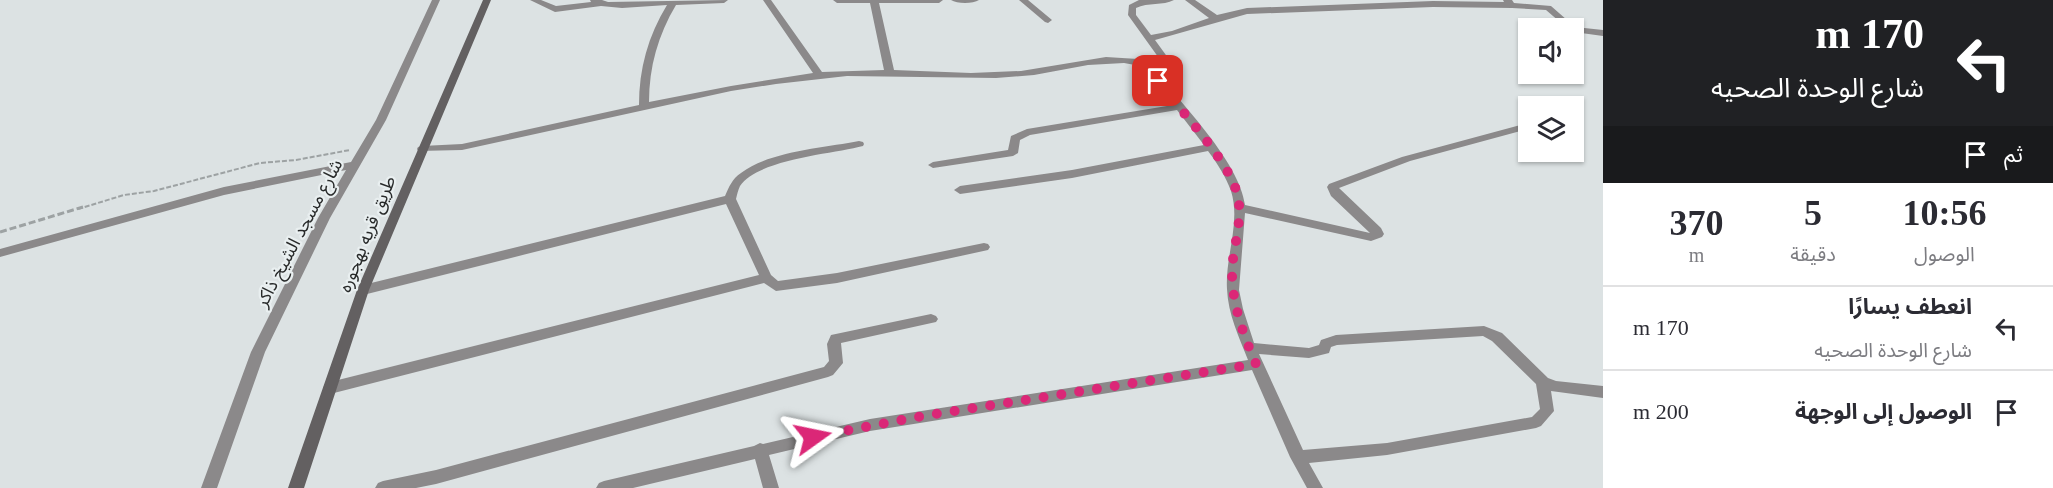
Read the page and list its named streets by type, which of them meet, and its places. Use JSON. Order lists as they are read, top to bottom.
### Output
{
  "streets": {
    "street": ["شارع مسجد الشيخ ذاكر", "طريق قريه بهجوره"]
  },
  "page": {
    "turn": ["170 m", "شارع الوحدة الصحيه"],
    "then": "ثم",
    "eta": [
      "10:56",
      "الوصول",
      "5",
      "دقيقة",
      "370",
      "m"
    ],
    "list": [
      {
        "name": "انعطف يسارًا",
        "note": "شارع الوحدة الصحيه",
        "value": "170 m"
      },
      {
        "name": "الوصول إلى الوجهة",
        "value": "200 m"
      }
    ]
  }
}
